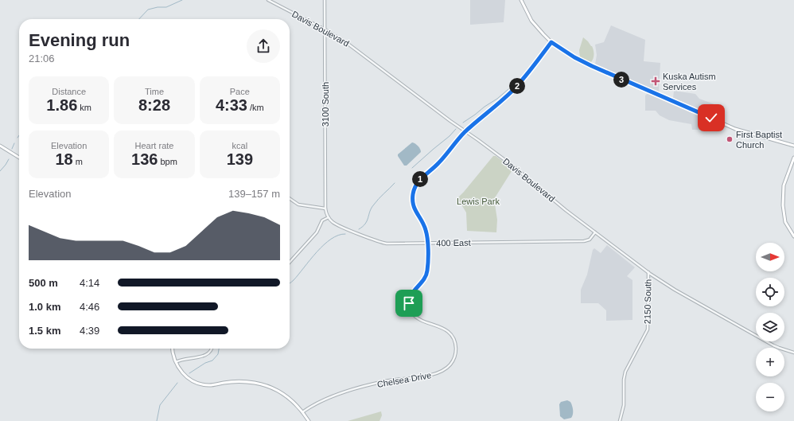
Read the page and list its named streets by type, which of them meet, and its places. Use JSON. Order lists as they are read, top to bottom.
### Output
{
  "streets": {
    "street": [
      "Davis Boulevard",
      "3100 South",
      "400 East",
      "2150 South",
      "Chelsea Drive"
    ]
  },
  "crossings": [
    ["Davis Boulevard", "3100 South"],
    ["Davis Boulevard", "400 East"],
    ["Davis Boulevard", "2150 South"],
    ["Davis Boulevard", "Chelsea Drive"],
    ["400 East", "Chelsea Drive"]
  ],
  "parks": ["Lewis Park"],
  "places": {
    "health": ["Kuska Autism Services"],
    "other": ["First Baptist Church"]
  },
  "north": "right",
  "page": {
    "heading": ["Evening run", "21:06"],
    "pins": ["3", "2", "1"],
    "stats": [
      ["Distance", "1.86 km"],
      ["Time", "8:28"],
      ["Pace", "4:33 /km"],
      ["Elevation", "18 m"],
      ["Heart rate", "136 bpm"],
      ["kcal", "139"]
    ],
    "chart": ["Elevation", "139–157 m"],
    "map_buttons": ["+", "−"],
    "list": [
      {
        "name": "500 m",
        "note": "4:14"
      },
      {
        "name": "1.0 km",
        "note": "4:46"
      },
      {
        "name": "1.5 km",
        "note": "4:39"
      }
    ]
  }
}
